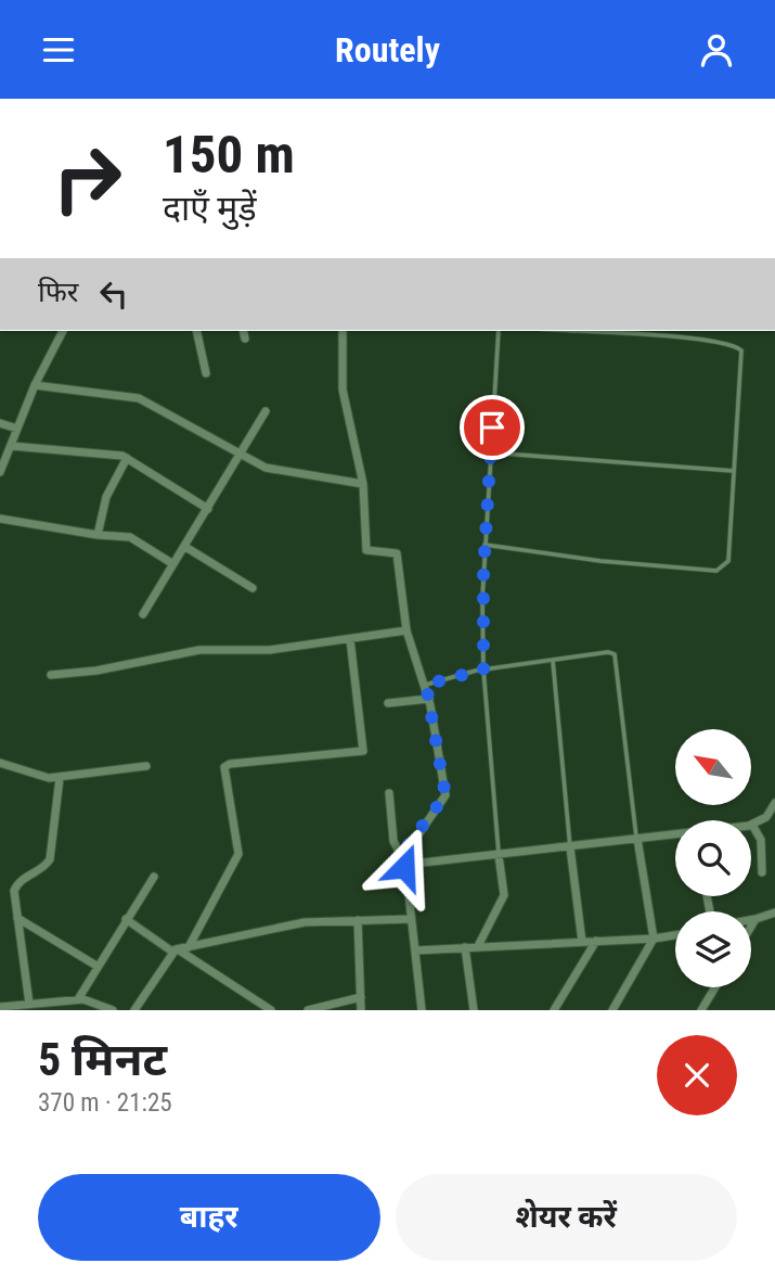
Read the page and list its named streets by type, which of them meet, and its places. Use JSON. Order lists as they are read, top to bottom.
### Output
{
  "north": "top left",
  "page": {
    "header": "Routely",
    "turn": ["150 m", "दाएँ मुड़ें"],
    "then": "फिर",
    "heading": ["5 मिनट", "370 m · 21:25"],
    "buttons": ["बाहर", "शेयर करें"]
  }
}
